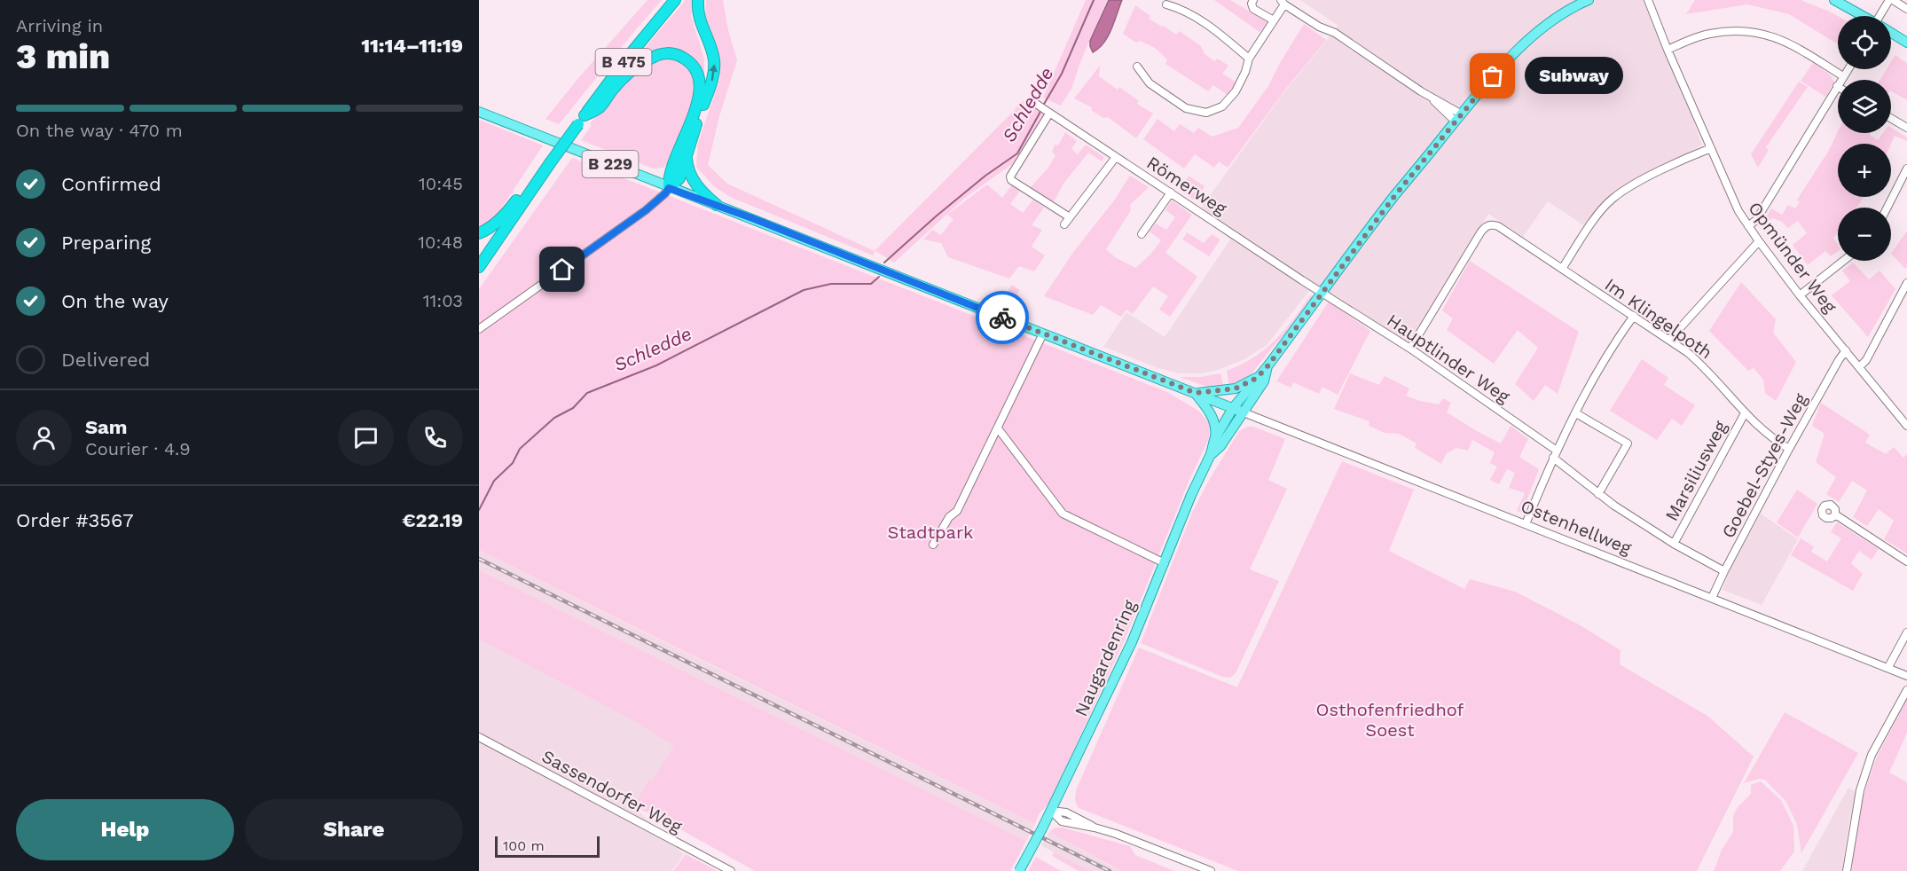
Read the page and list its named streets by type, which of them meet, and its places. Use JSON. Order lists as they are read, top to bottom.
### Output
{
  "streets": {
    "highway": ["B 475"],
    "main road": ["B 229", "Ostenhellweg", "Naugardenring"],
    "street": [
      "Römerweg",
      "Opmünder Weg",
      "Im Klingelpoth",
      "Hauptlinder Weg",
      "Goebel-Styes-Weg",
      "Marsiliusweg",
      "Sassendorfer Weg"
    ]
  },
  "crossings": [
    ["B 229", "Ostenhellweg"],
    ["B 229", "Naugardenring"],
    ["Römerweg", "Hauptlinder Weg"],
    ["Opmünder Weg", "Goebel-Styes-Weg"],
    ["Im Klingelpoth", "Hauptlinder Weg"],
    ["Im Klingelpoth", "Goebel-Styes-Weg"],
    ["Im Klingelpoth", "Marsiliusweg"],
    ["Hauptlinder Weg", "Goebel-Styes-Weg"],
    ["Hauptlinder Weg", "Marsiliusweg"],
    ["Goebel-Styes-Weg", "Ostenhellweg"],
    ["Ostenhellweg", "Naugardenring"]
  ],
  "water": ["Schledde"],
  "parks": ["Stadtpark", "Osthofenfriedhof Soest"],
  "places": ["Subway"],
  "scale_bar": "100 m",
  "page": {
    "heading": ["3 min", "Arriving in", "11:14–11:19"],
    "panel": [
      "Sam",
      "Courier · 4.9",
      "Order #3567",
      "€22.19"
    ],
    "map_buttons": ["+", "−"],
    "bubble": "Subway",
    "bar": "On the way · 470 m",
    "list": [
      ["Confirmed", "10:45"],
      ["Preparing", "10:48"],
      ["On the way", "11:03"],
      "Delivered"
    ],
    "buttons": ["Help", "Share"],
    "scale": "100 m"
  }
}
